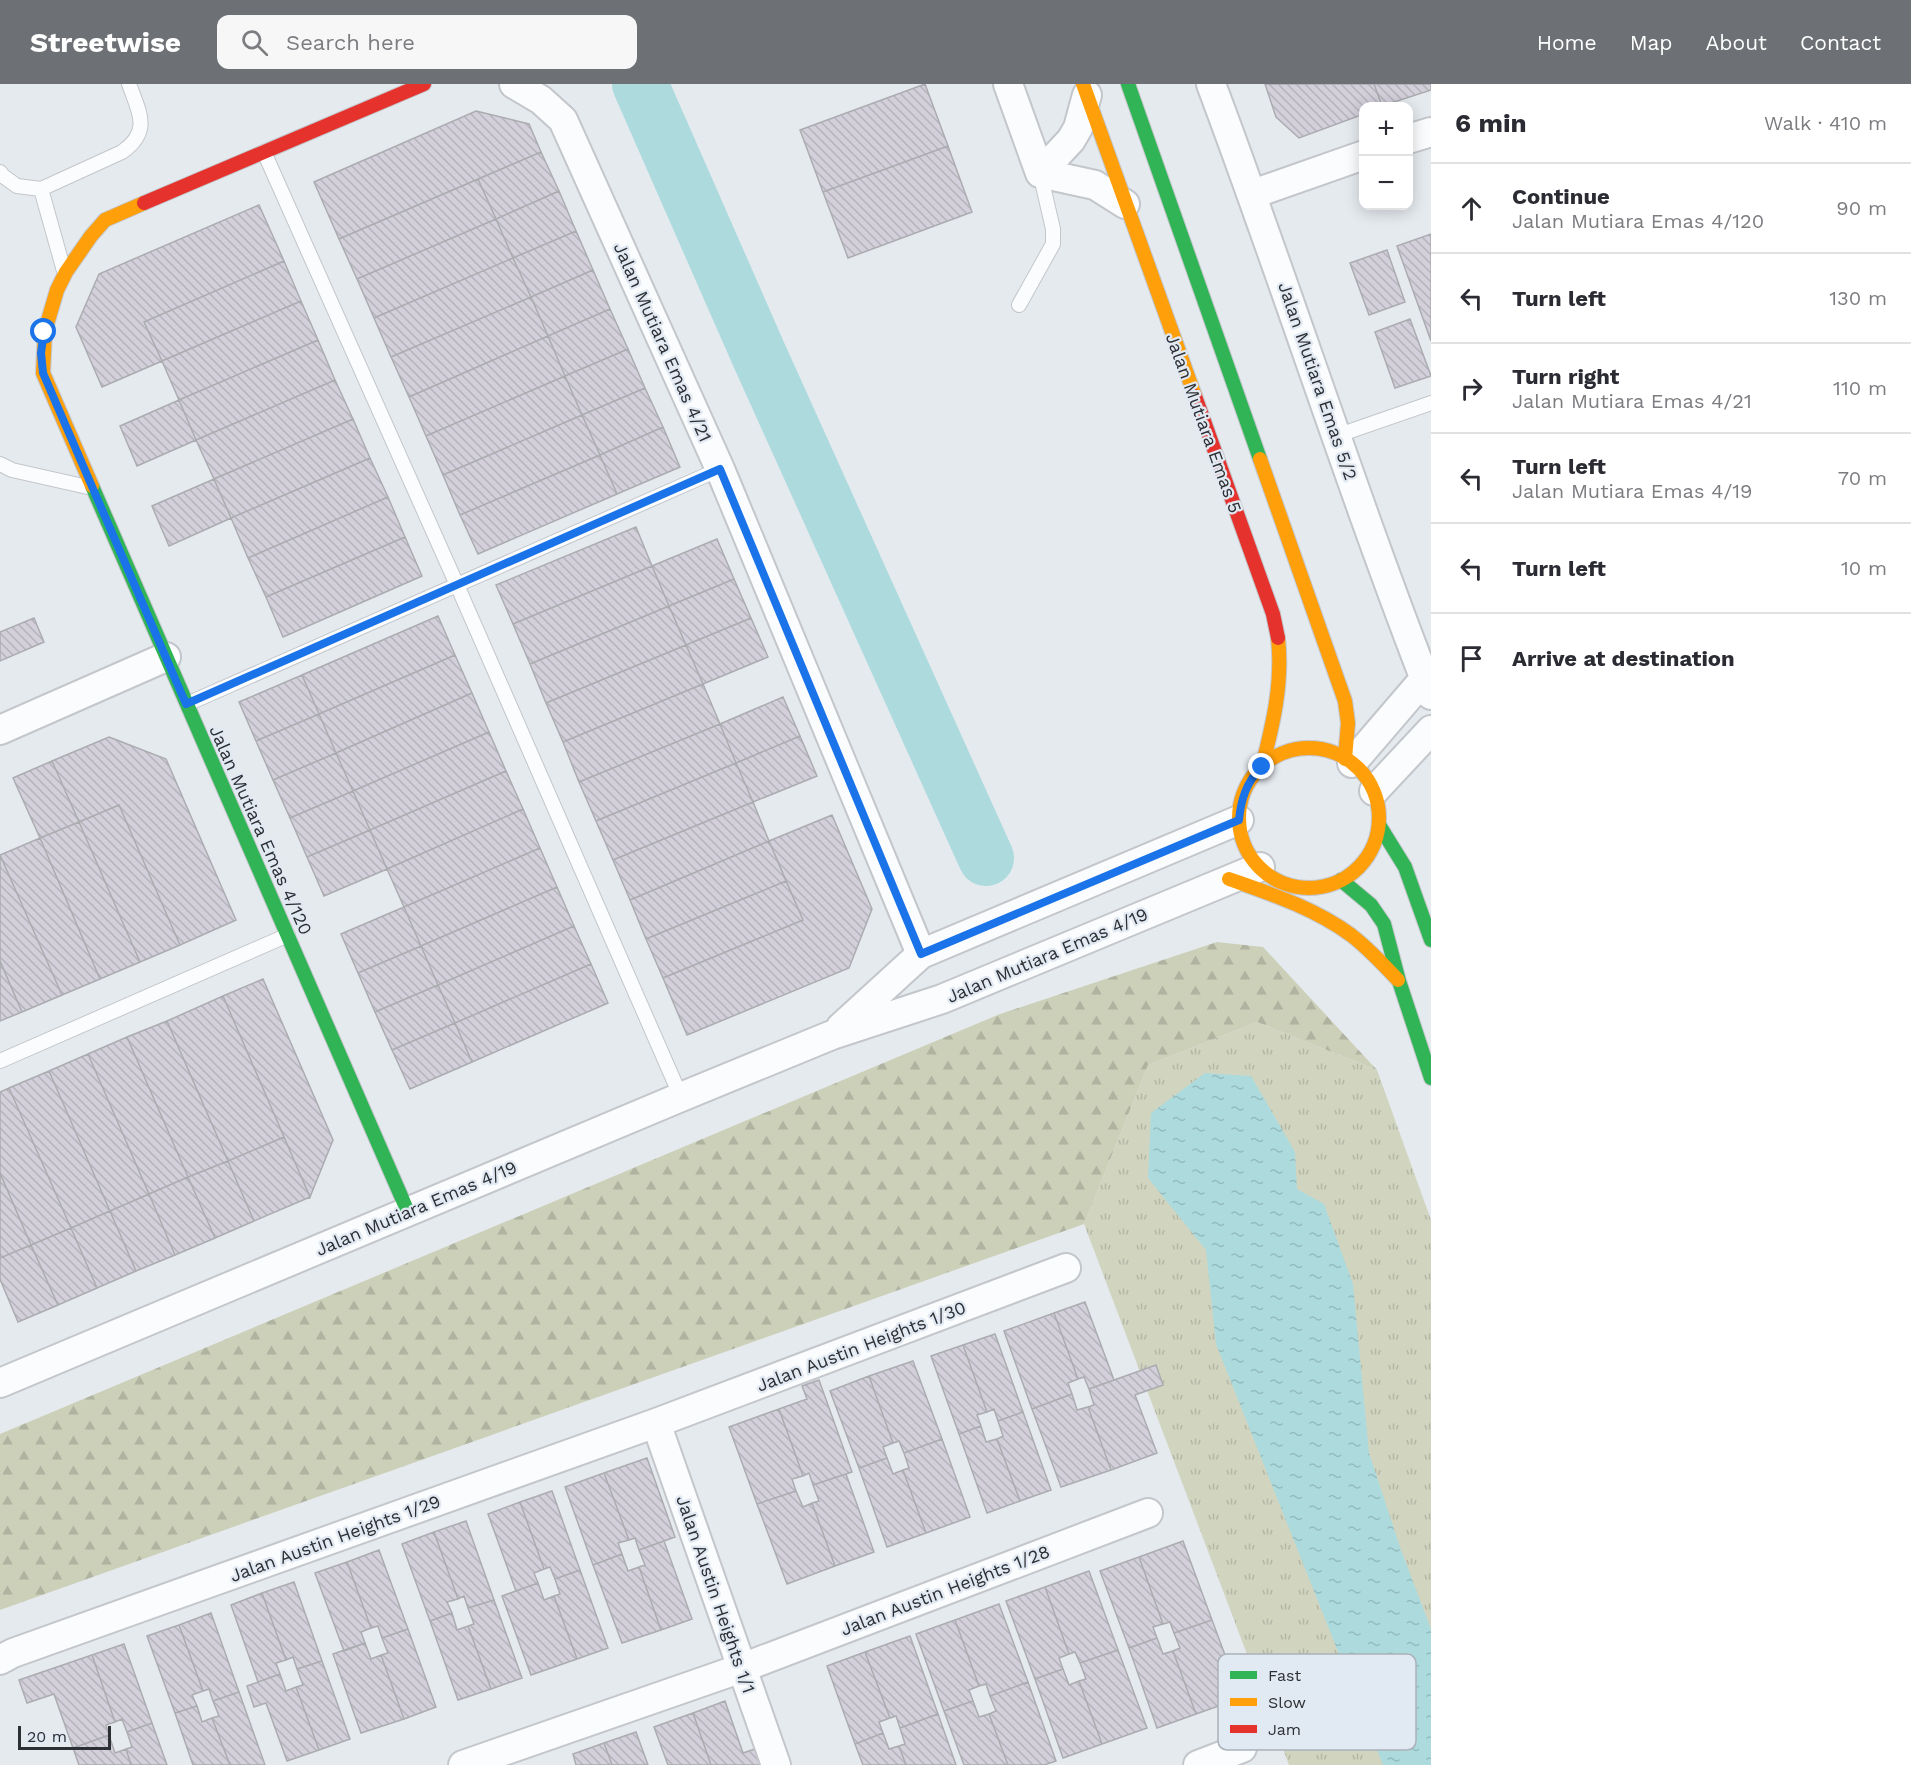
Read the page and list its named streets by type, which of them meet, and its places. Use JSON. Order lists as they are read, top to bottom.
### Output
{
  "streets": {
    "street": [
      "Jalan Mutiara Emas 4/21",
      "Jalan Mutiara Emas 5/2",
      "Jalan Mutiara Emas 5",
      "Jalan Mutiara Emas 4/120",
      "Jalan Mutiara Emas 4/19",
      "Jalan Austin Heights 1/30",
      "Jalan Austin Heights 1/29",
      "Jalan Austin Heights 1/28",
      "Jalan Austin Heights 1/1"
    ]
  },
  "crossings": [
    ["Jalan Mutiara Emas 4/21", "Jalan Mutiara Emas 4/19"],
    ["Jalan Mutiara Emas 5", "Jalan Mutiara Emas 4/19"],
    ["Jalan Mutiara Emas 4/120", "Jalan Mutiara Emas 4/19"],
    ["Jalan Austin Heights 1/30", "Jalan Austin Heights 1/29"],
    ["Jalan Austin Heights 1/30", "Jalan Austin Heights 1/1"],
    ["Jalan Austin Heights 1/29", "Jalan Austin Heights 1/1"],
    ["Jalan Austin Heights 1/28", "Jalan Austin Heights 1/1"]
  ],
  "legend": ["Fast", "Slow", "Jam"],
  "scale_bar": "20 m",
  "page": {
    "header": "Streetwise",
    "search": "Search here",
    "nav": [
      "Home",
      "Map",
      "About",
      "Contact"
    ],
    "heading": ["6 min", "Walk · 410 m"],
    "map_buttons": ["+", "−"],
    "list": [
      ["Continue", "Jalan Mutiara Emas 4/120", "90 m"],
      ["Turn left", "130 m"],
      ["Turn right", "Jalan Mutiara Emas 4/21", "110 m"],
      ["Turn left", "Jalan Mutiara Emas 4/19", "70 m"],
      ["Turn left", "10 m"],
      "Arrive at destination"
    ],
    "scale": "20 m"
  }
}
